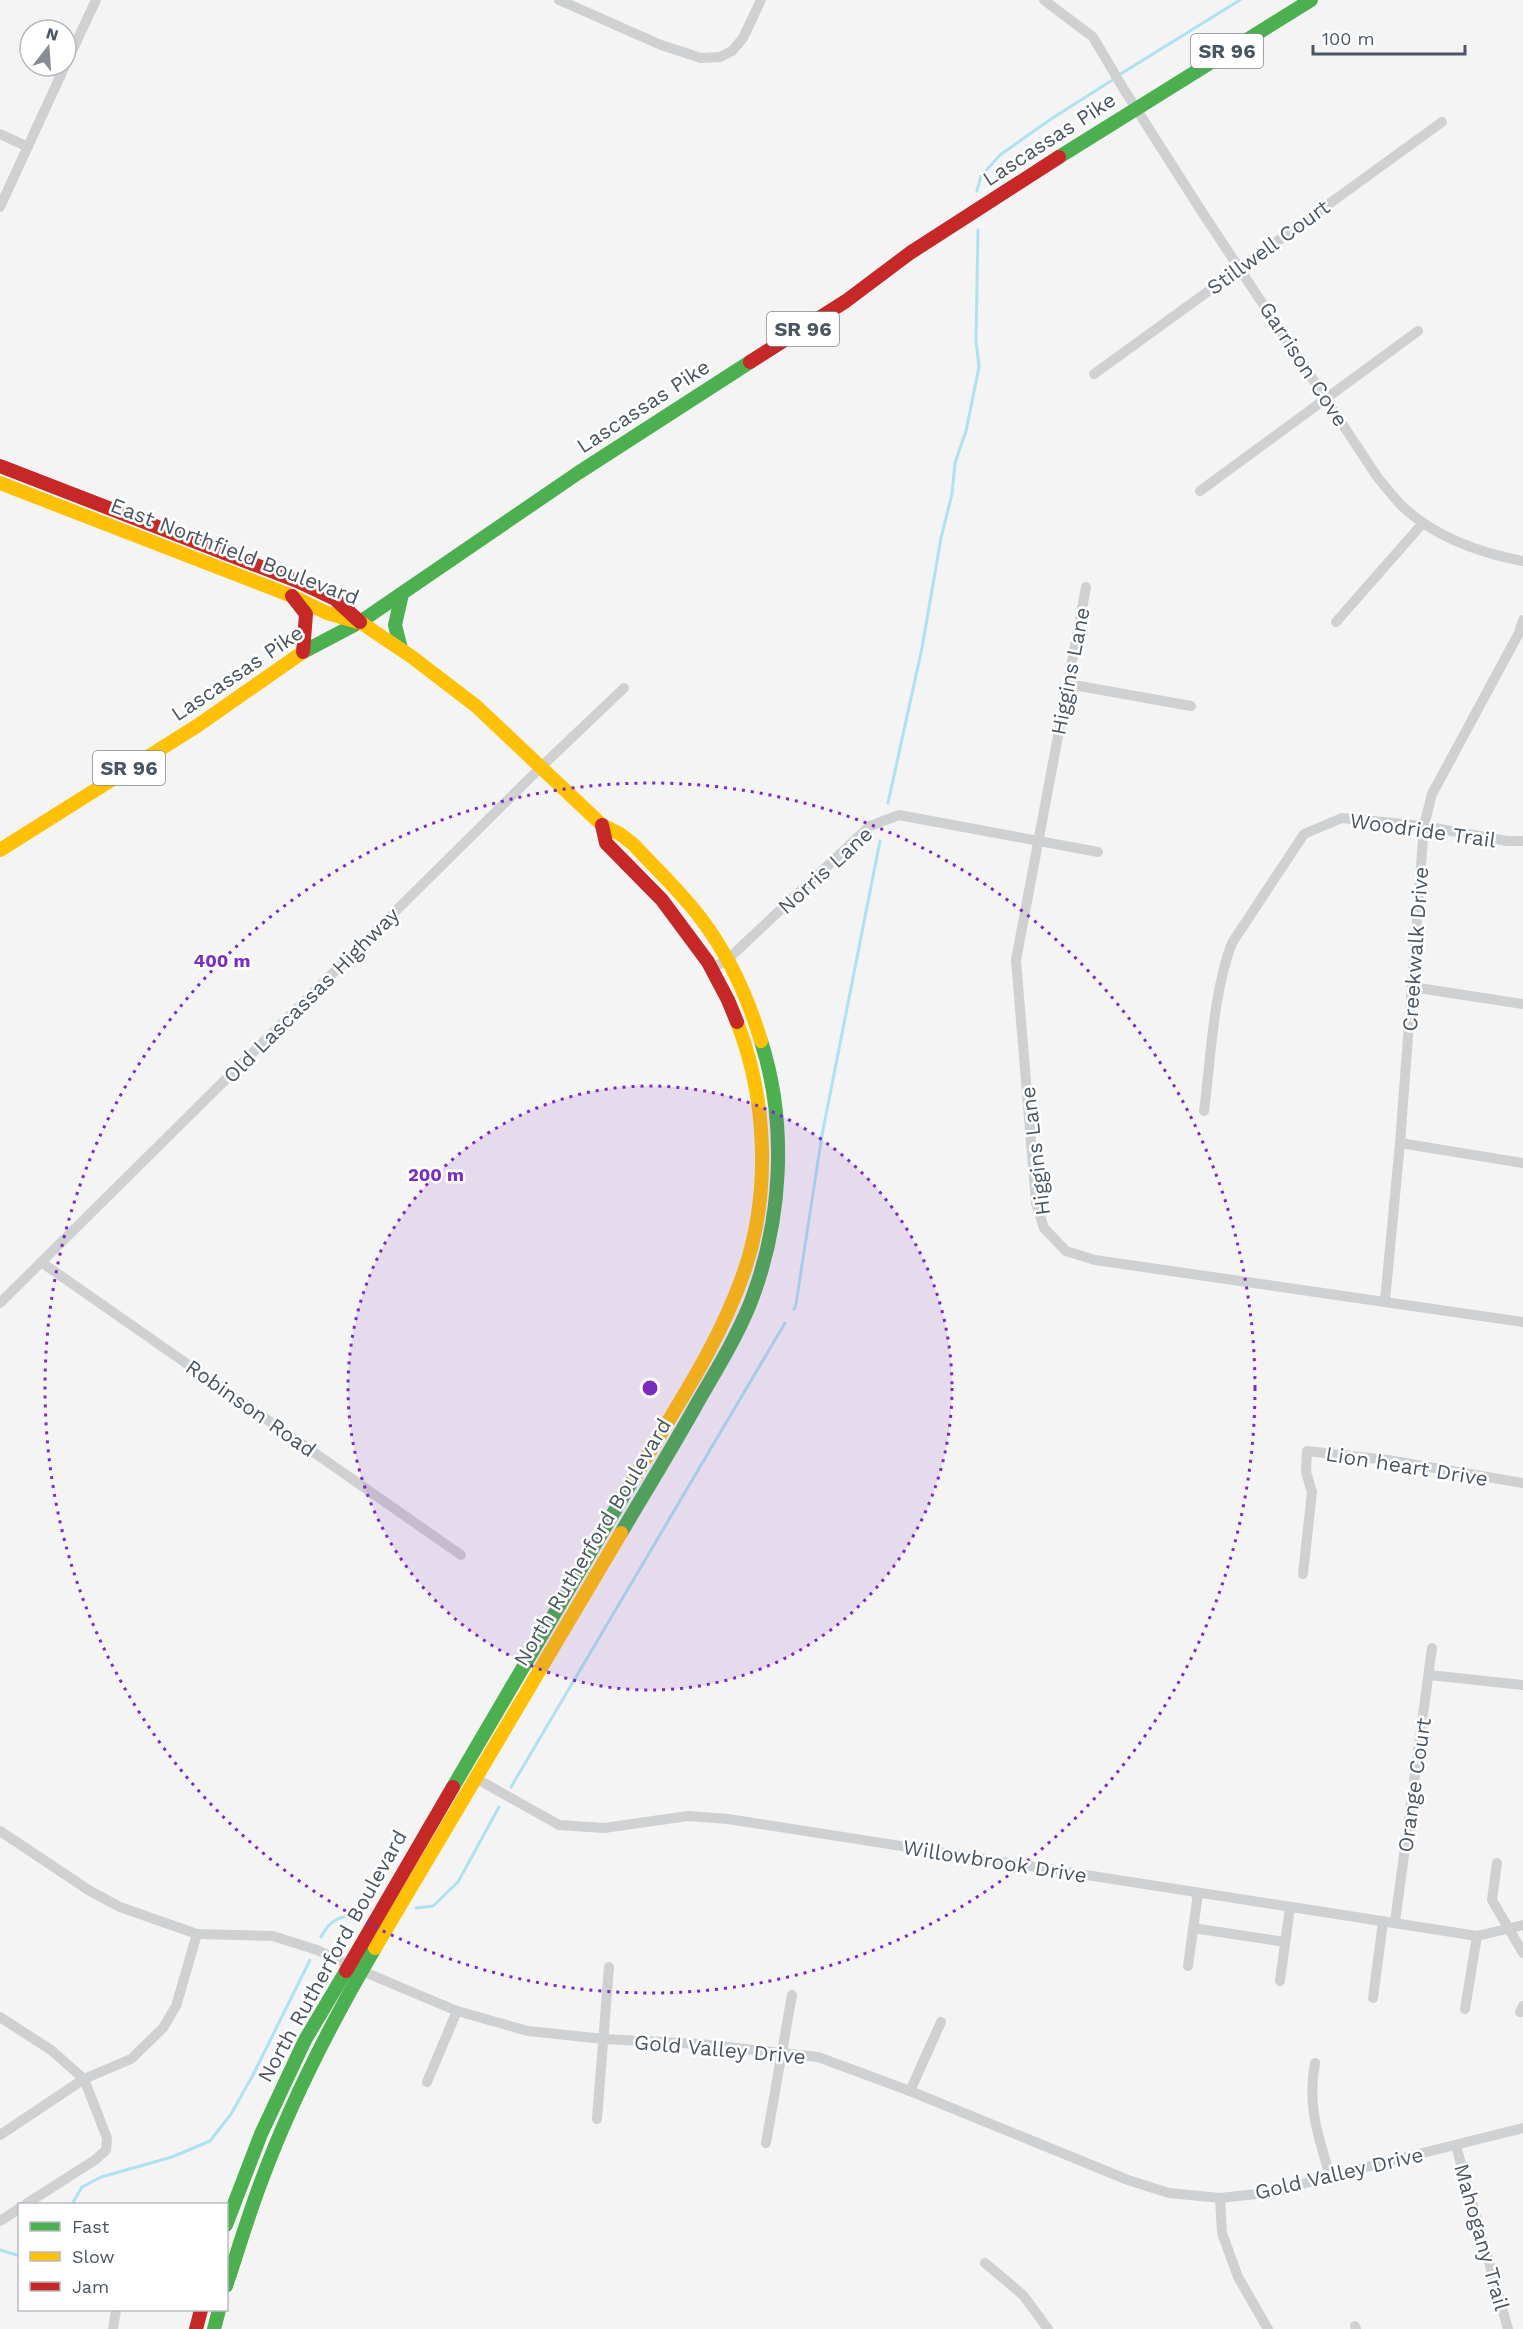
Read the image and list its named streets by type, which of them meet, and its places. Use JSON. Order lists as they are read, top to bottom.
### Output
{
  "streets": {
    "main road": [
      "SR 96",
      "Lascassas Pike",
      "East Northfield Boulevard",
      "North Rutherford Boulevard"
    ],
    "street": [
      "Stillwell Court",
      "Garrison Cove",
      "Higgins Lane",
      "Woodride Trail",
      "Norris Lane",
      "Creekwalk Drive",
      "Old Lascassas Highway",
      "Robinson Road",
      "Lion heart Drive",
      "Orange Court",
      "Willowbrook Drive",
      "Gold Valley Drive",
      "Mahogany Trail"
    ]
  },
  "crossings": [
    ["Lascassas Pike", "Garrison Cove"],
    ["Lascassas Pike", "East Northfield Boulevard"],
    ["Lascassas Pike", "North Rutherford Boulevard"],
    ["Stillwell Court", "Garrison Cove"],
    ["East Northfield Boulevard", "North Rutherford Boulevard"],
    ["Higgins Lane", "Norris Lane"],
    ["Higgins Lane", "Creekwalk Drive"],
    ["Woodride Trail", "Creekwalk Drive"],
    ["Norris Lane", "North Rutherford Boulevard"],
    ["Old Lascassas Highway", "Robinson Road"],
    ["Old Lascassas Highway", "North Rutherford Boulevard"],
    ["North Rutherford Boulevard", "Willowbrook Drive"],
    ["North Rutherford Boulevard", "Gold Valley Drive"],
    ["Orange Court", "Willowbrook Drive"],
    ["Gold Valley Drive", "Mahogany Trail"]
  ],
  "legend": ["Fast", "Slow", "Jam"],
  "scale_bar": "100 m",
  "north": "top",
  "rings": ["400 m", "200 m"]
}
